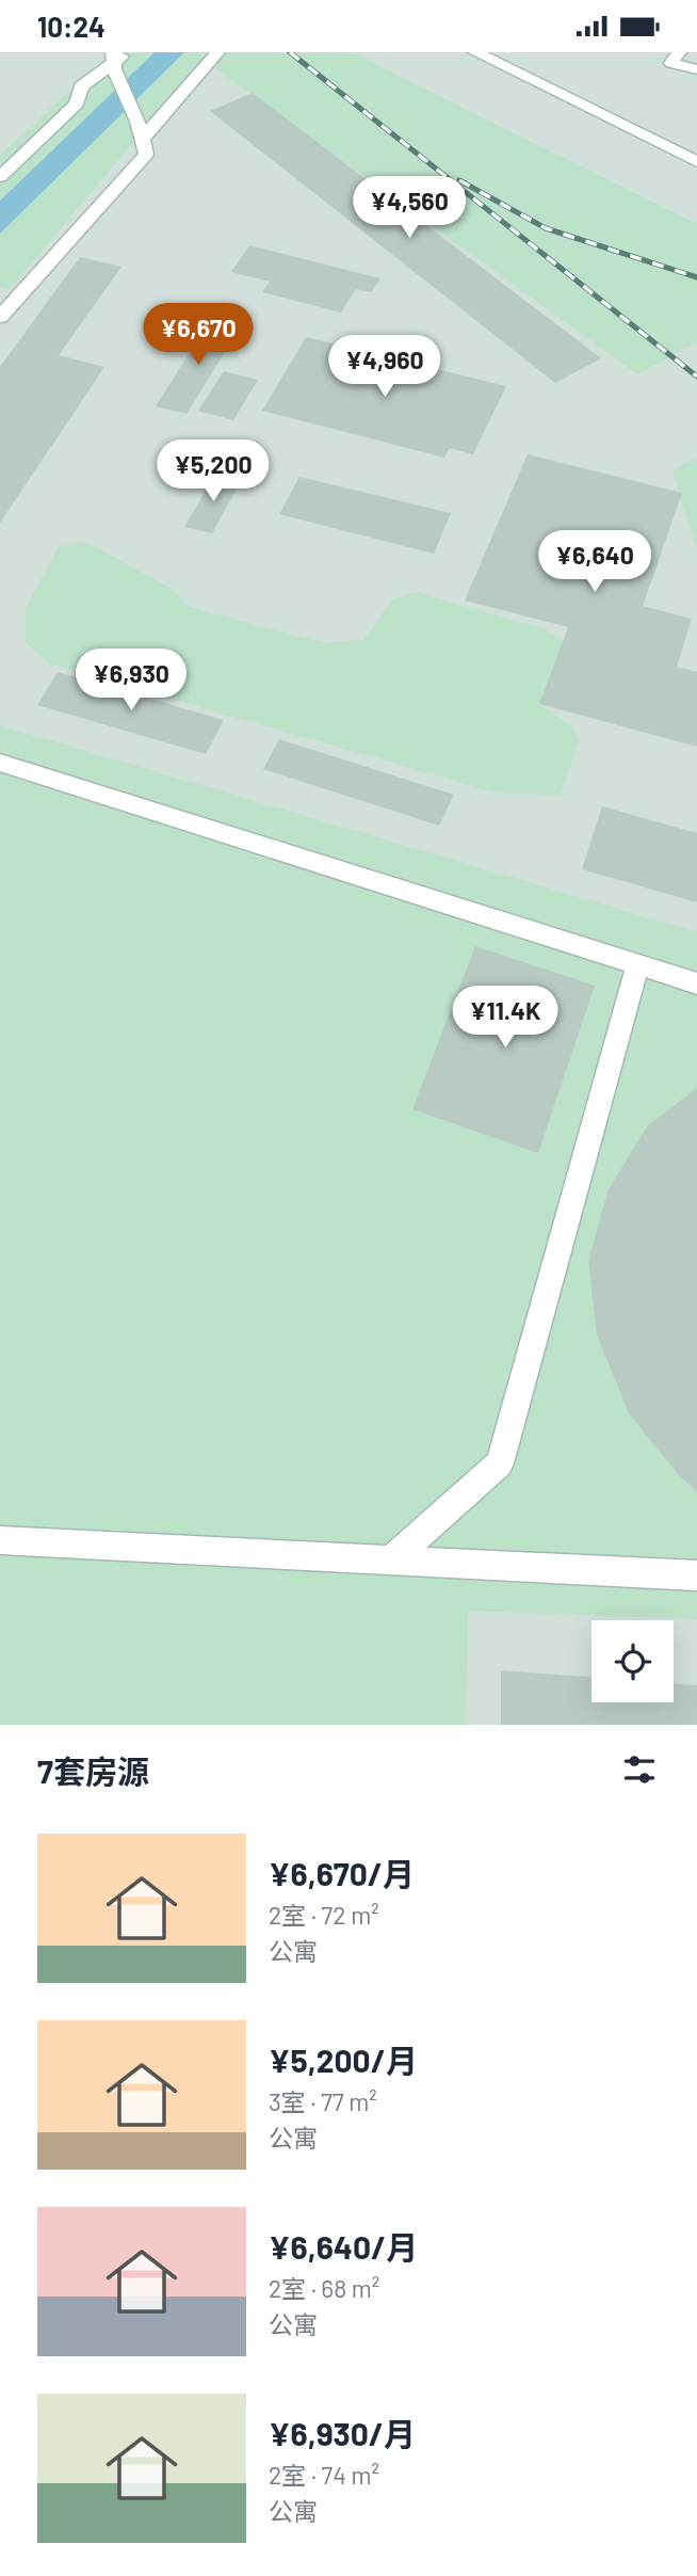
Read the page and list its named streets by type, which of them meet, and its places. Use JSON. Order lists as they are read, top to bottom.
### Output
{
  "page": {
    "status": "10:24",
    "price": [
      "¥4,560",
      "¥6,670",
      "¥4,960",
      "¥5,200",
      "¥6,640",
      "¥6,930",
      "¥11.4K"
    ],
    "heading": "7套房源",
    "list": [
      {
        "name": "¥6,670/月",
        "note": "2室 · 72 m² · 公寓"
      },
      {
        "name": "¥5,200/月",
        "note": "3室 · 77 m² · 公寓"
      },
      {
        "name": "¥6,640/月",
        "note": "2室 · 68 m² · 公寓"
      },
      {
        "name": "¥6,930/月",
        "note": "2室 · 74 m² · 公寓"
      }
    ]
  }
}
